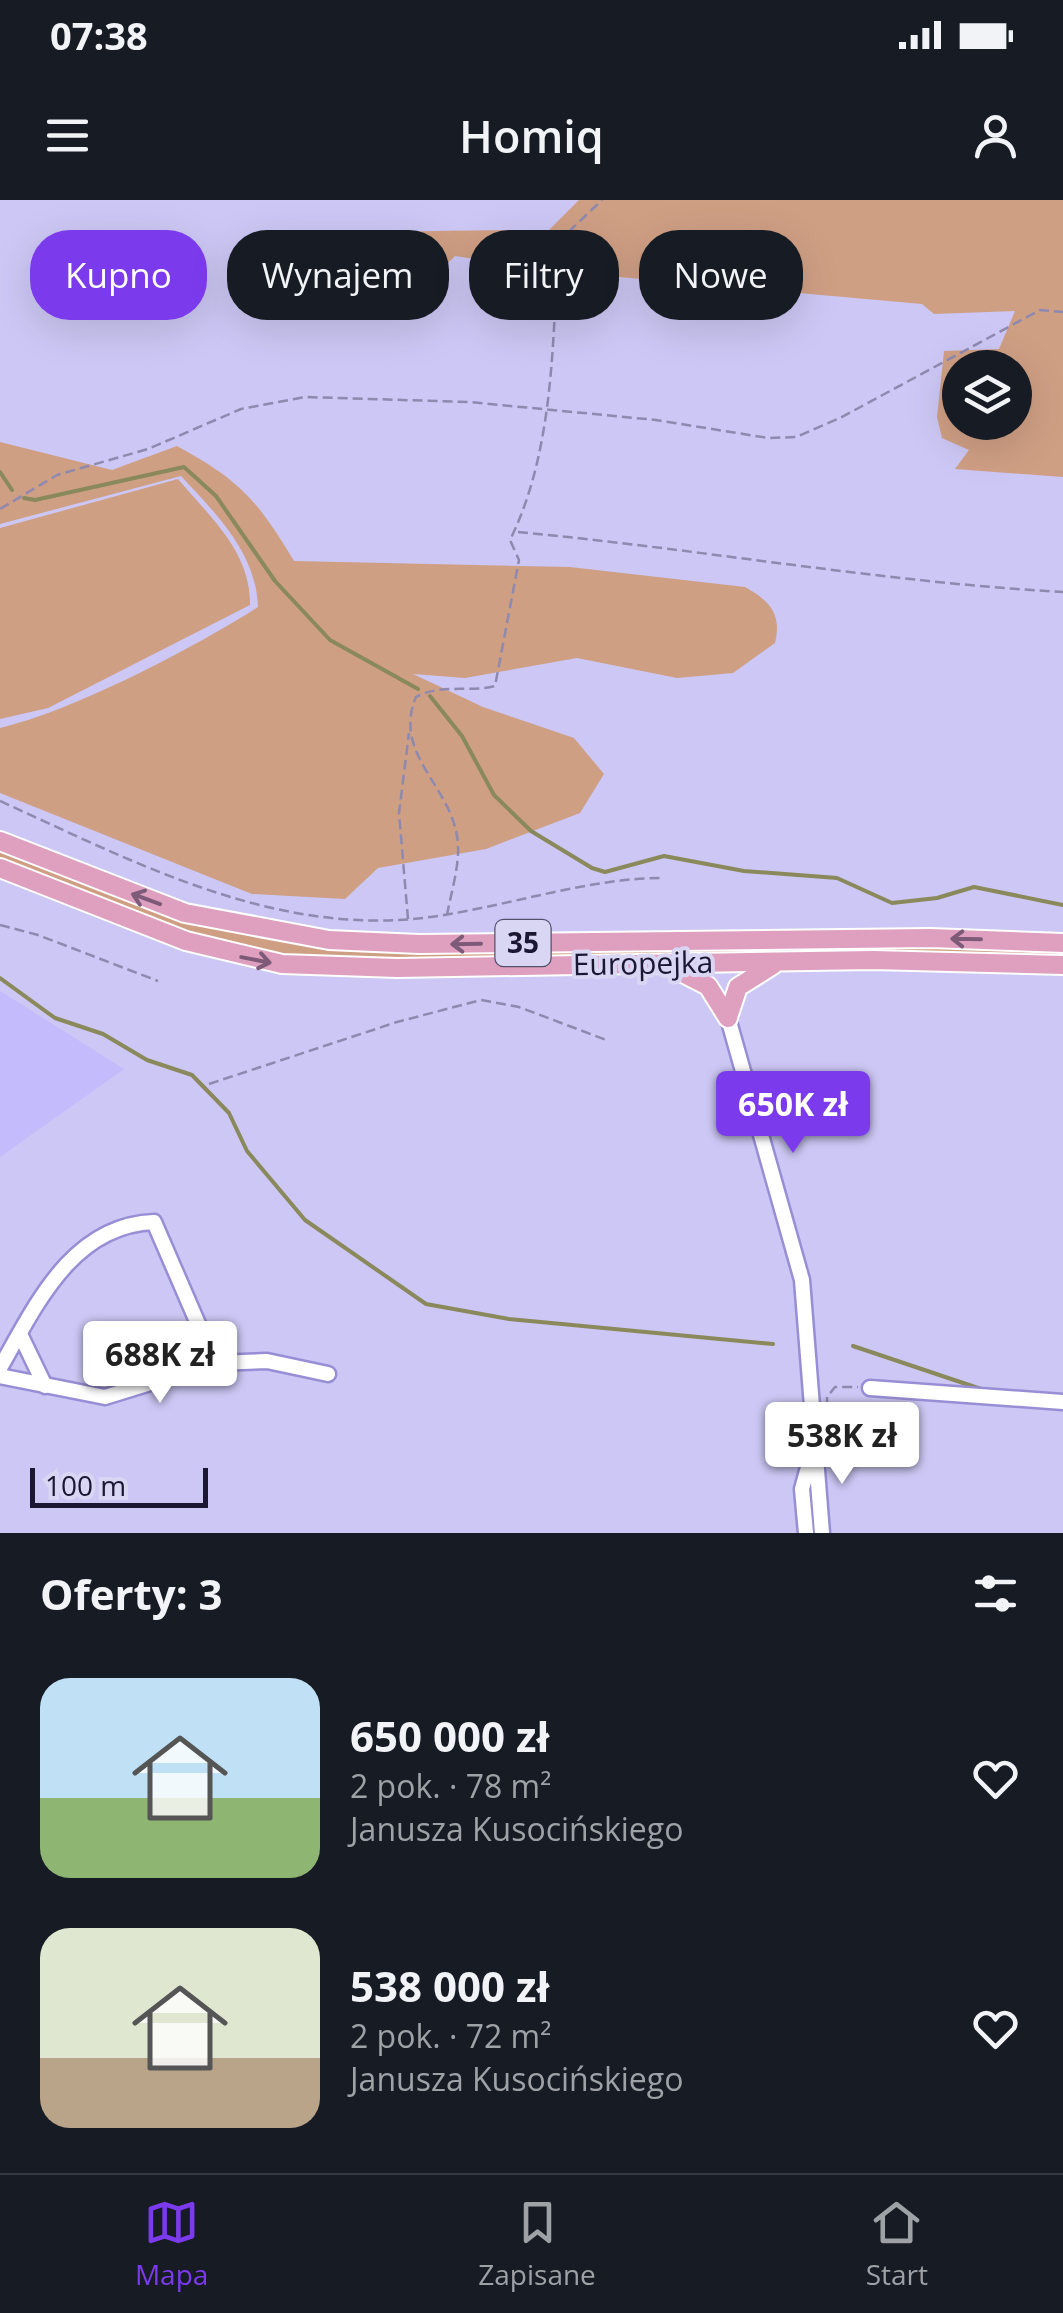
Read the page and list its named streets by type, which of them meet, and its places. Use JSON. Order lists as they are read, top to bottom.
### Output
{
  "streets": {
    "main road": ["35", "Europejka"]
  },
  "scale_bar": "100 m",
  "page": {
    "status": "07:38",
    "header": "Homiq",
    "chip": [
      "Kupno",
      "Wynajem",
      "Filtry",
      "Nowe"
    ],
    "price": ["650K zł", "688K zł", "538K zł"],
    "scale": "100 m",
    "heading": "Oferty: 3",
    "list": [
      {
        "name": "650 000 zł",
        "note": "2 pok. · 78 m² · Janusza Kusocińskiego"
      },
      {
        "name": "538 000 zł",
        "note": "2 pok. · 72 m² · Janusza Kusocińskiego"
      }
    ],
    "tabs": ["Mapa", "Zapisane", "Start"]
  }
}
